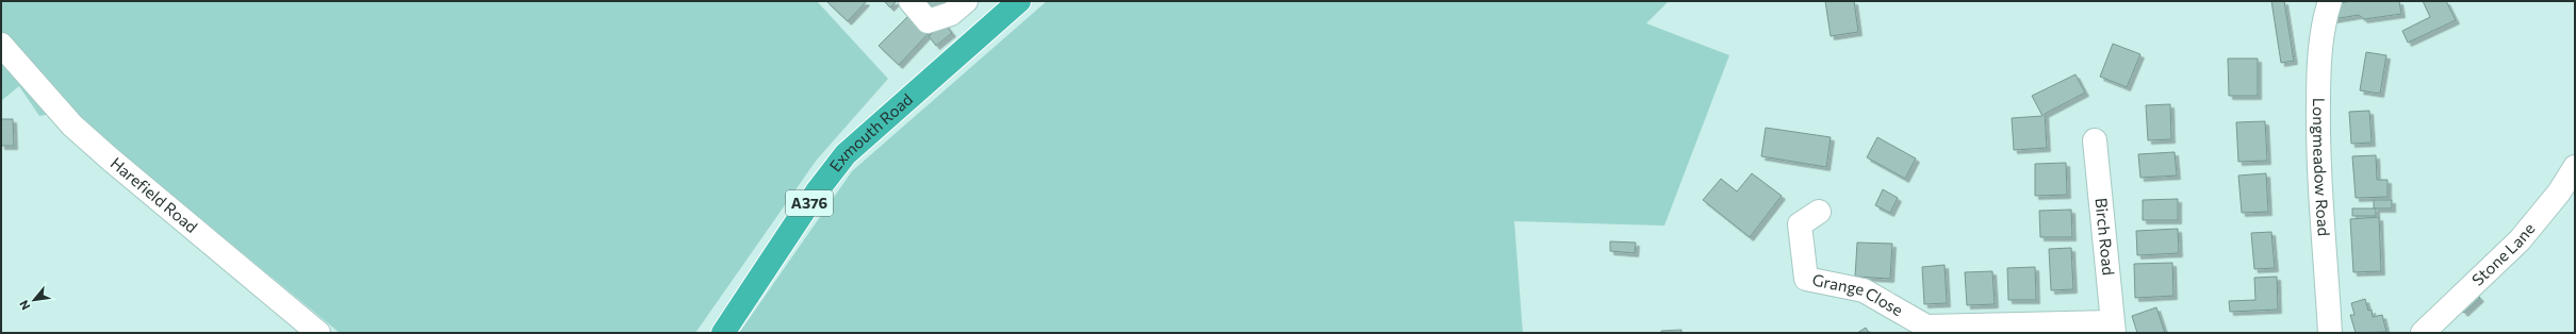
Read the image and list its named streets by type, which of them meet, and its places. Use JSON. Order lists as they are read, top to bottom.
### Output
{
  "streets": {
    "highway": ["Exmouth Road", "A376"],
    "street": [
      "Longmeadow Road",
      "Harefield Road",
      "Birch Road",
      "Stone Lane",
      "Grange Close"
    ]
  },
  "crossings": [
    ["Birch Road", "Grange Close"]
  ],
  "north": "bottom left"
}
